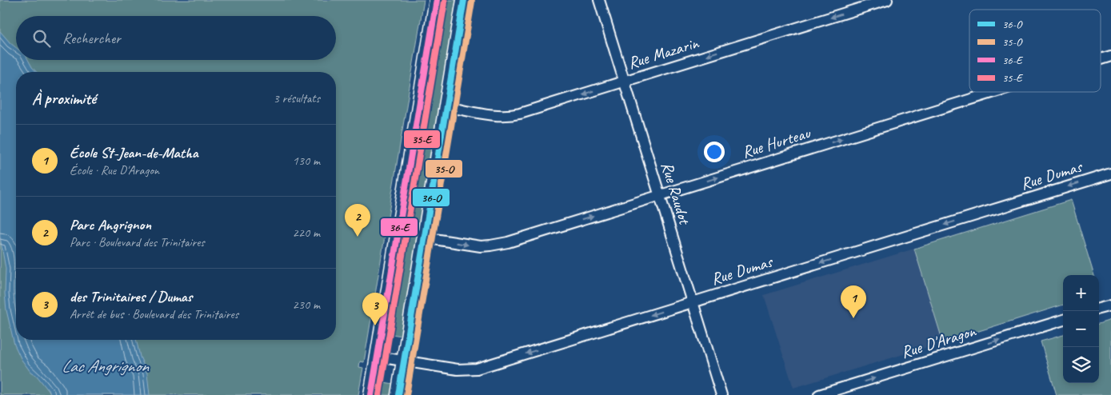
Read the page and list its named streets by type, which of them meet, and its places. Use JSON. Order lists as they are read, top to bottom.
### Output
{
  "streets": {
    "street": [
      "Rue Mazarin",
      "Rue Hurteau",
      "Rue Dumas",
      "Rue Raudot",
      "Rue D'Aragon"
    ]
  },
  "crossings": [
    ["Rue Mazarin", "Rue Raudot"],
    ["Rue Hurteau", "Rue Raudot"],
    ["Rue Dumas", "Rue Raudot"]
  ],
  "one_way": [
    "Rue Mazarin",
    "Rue Hurteau",
    "Rue Dumas",
    "Rue D'Aragon"
  ],
  "water": ["Lac Angrignon"],
  "lines": [
    "transit line 36-O",
    "transit line 36-E",
    "transit line 35-O",
    "transit line 35-E"
  ],
  "legend": [
    "36-O",
    "35-O",
    "36-E",
    "35-E"
  ],
  "page": {
    "search": "Rechercher",
    "heading": ["À proximité", "3 résultats"],
    "list": [
      {
        "mark": "1",
        "name": "École St-Jean-de-Matha",
        "note": "École · Rue D'Aragon",
        "value": "130 m"
      },
      {
        "mark": "2",
        "name": "Parc Angrignon",
        "note": "Parc · Boulevard des Trinitaires",
        "value": "220 m"
      },
      {
        "mark": "3",
        "name": "des Trinitaires / Dumas",
        "note": "Arrêt de bus · Boulevard des Trinitaires",
        "value": "230 m"
      }
    ],
    "pins": ["2", "1", "3"],
    "map_buttons": ["+", "−"]
  }
}
